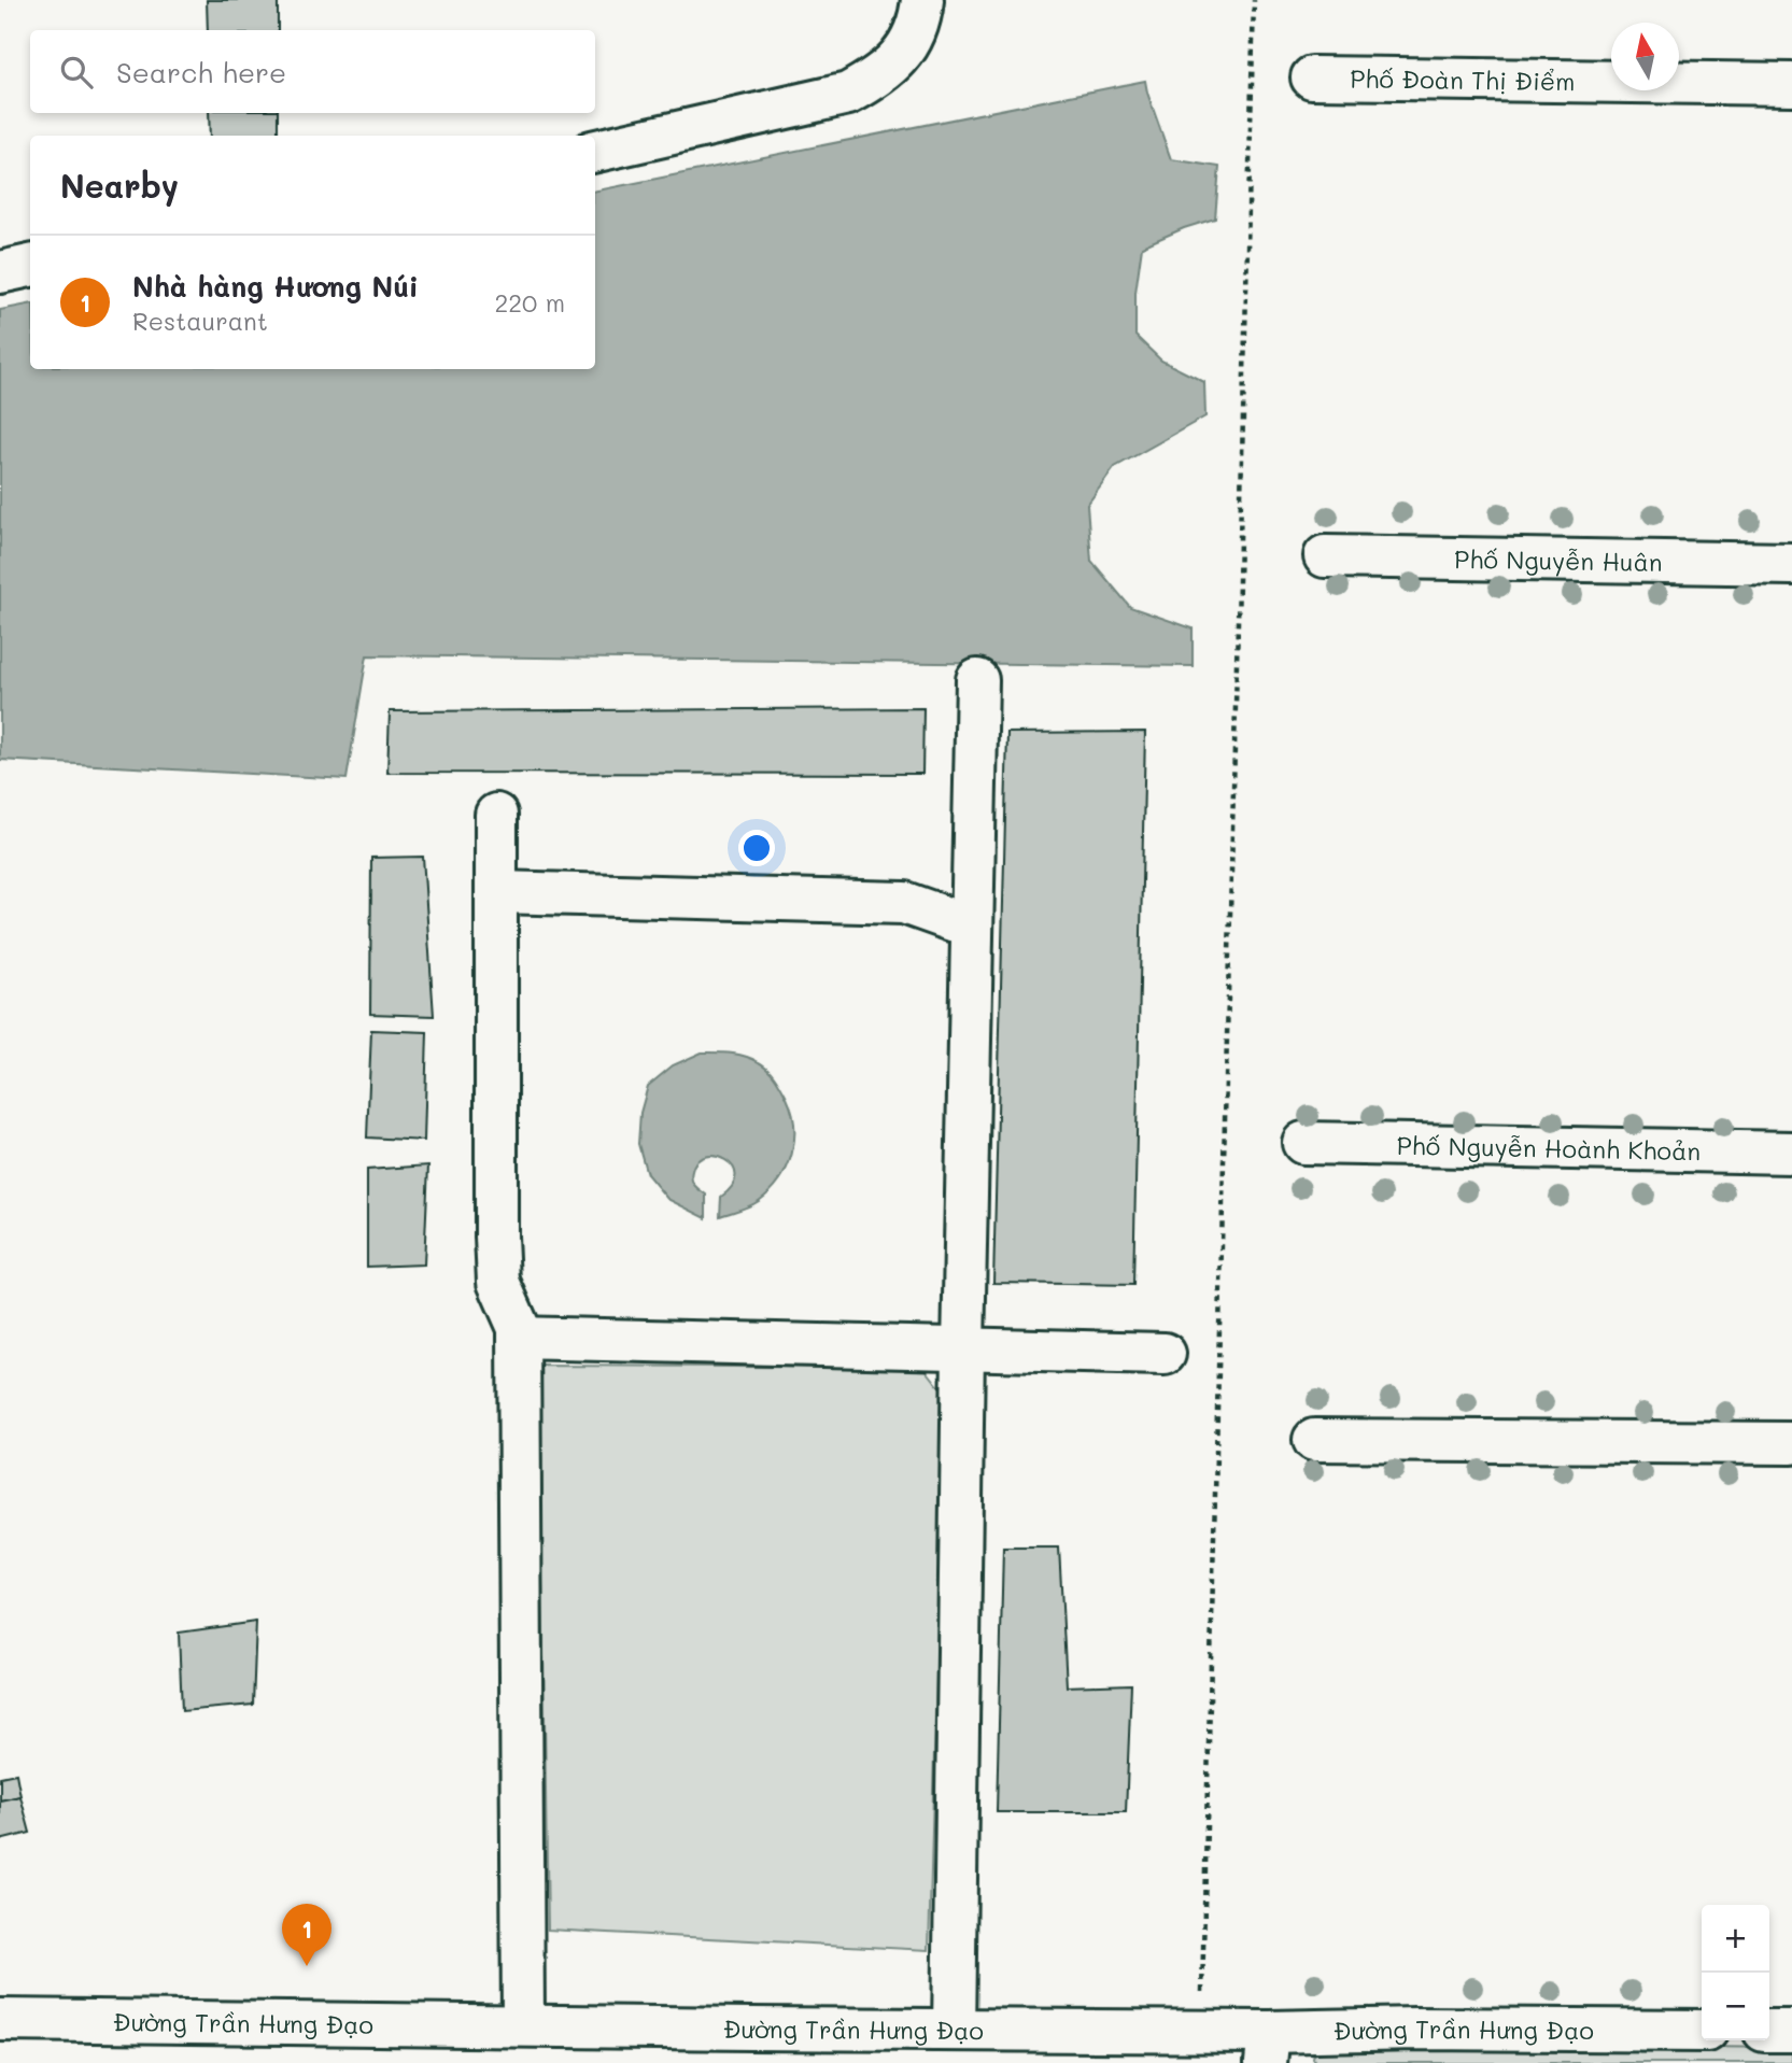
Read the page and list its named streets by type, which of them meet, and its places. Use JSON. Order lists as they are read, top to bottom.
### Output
{
  "streets": {
    "street": [
      "Phố Đoàn Thị Điểm",
      "Phố Nguyễn Huân",
      "Phố Nguyễn Hoành Khoản",
      "Đường Trần Hưng Đạo"
    ]
  },
  "north": "top",
  "page": {
    "search": "Search here",
    "heading": "Nearby",
    "list": [
      {
        "mark": "1",
        "name": "Nhà hàng Hương Núi",
        "note": "Restaurant",
        "value": "220 m"
      }
    ],
    "pins": "1",
    "map_buttons": ["+", "−"]
  }
}
